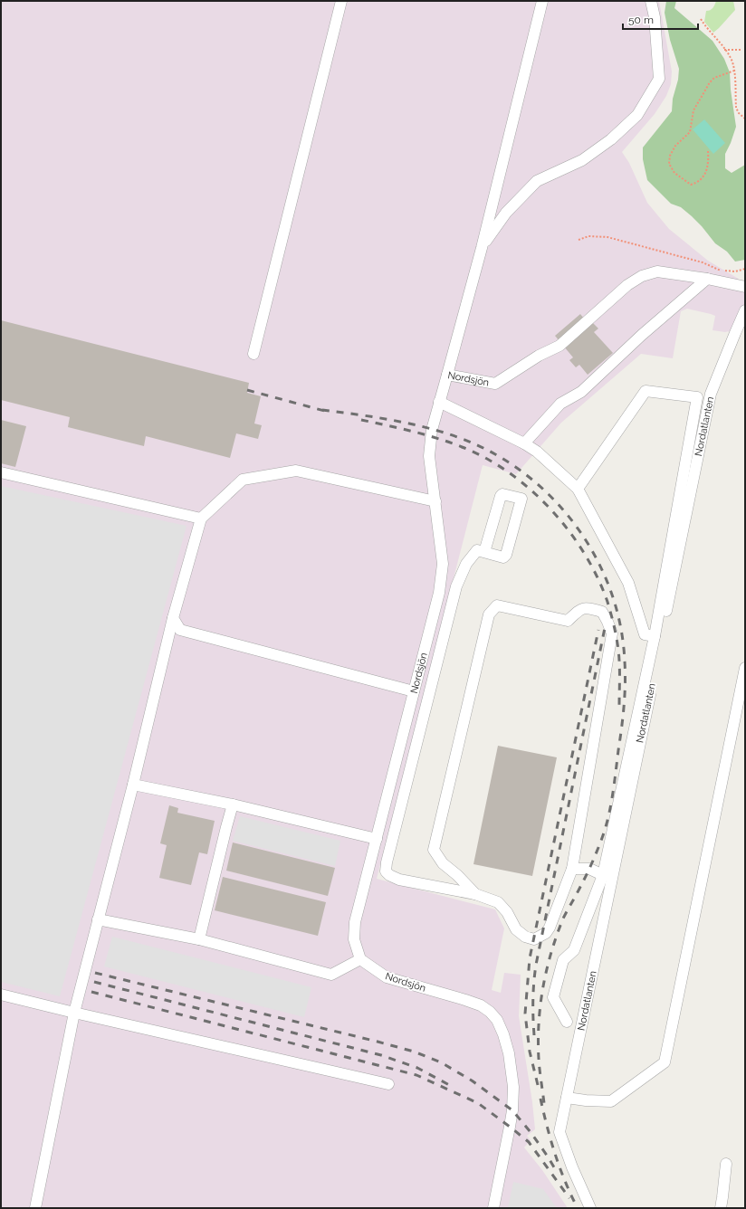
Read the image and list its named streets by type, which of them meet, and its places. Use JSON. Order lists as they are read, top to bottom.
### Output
{
  "streets": {
    "street": ["Nordsjön", "Nordatlanten"]
  },
  "scale_bar": "50 m"
}
